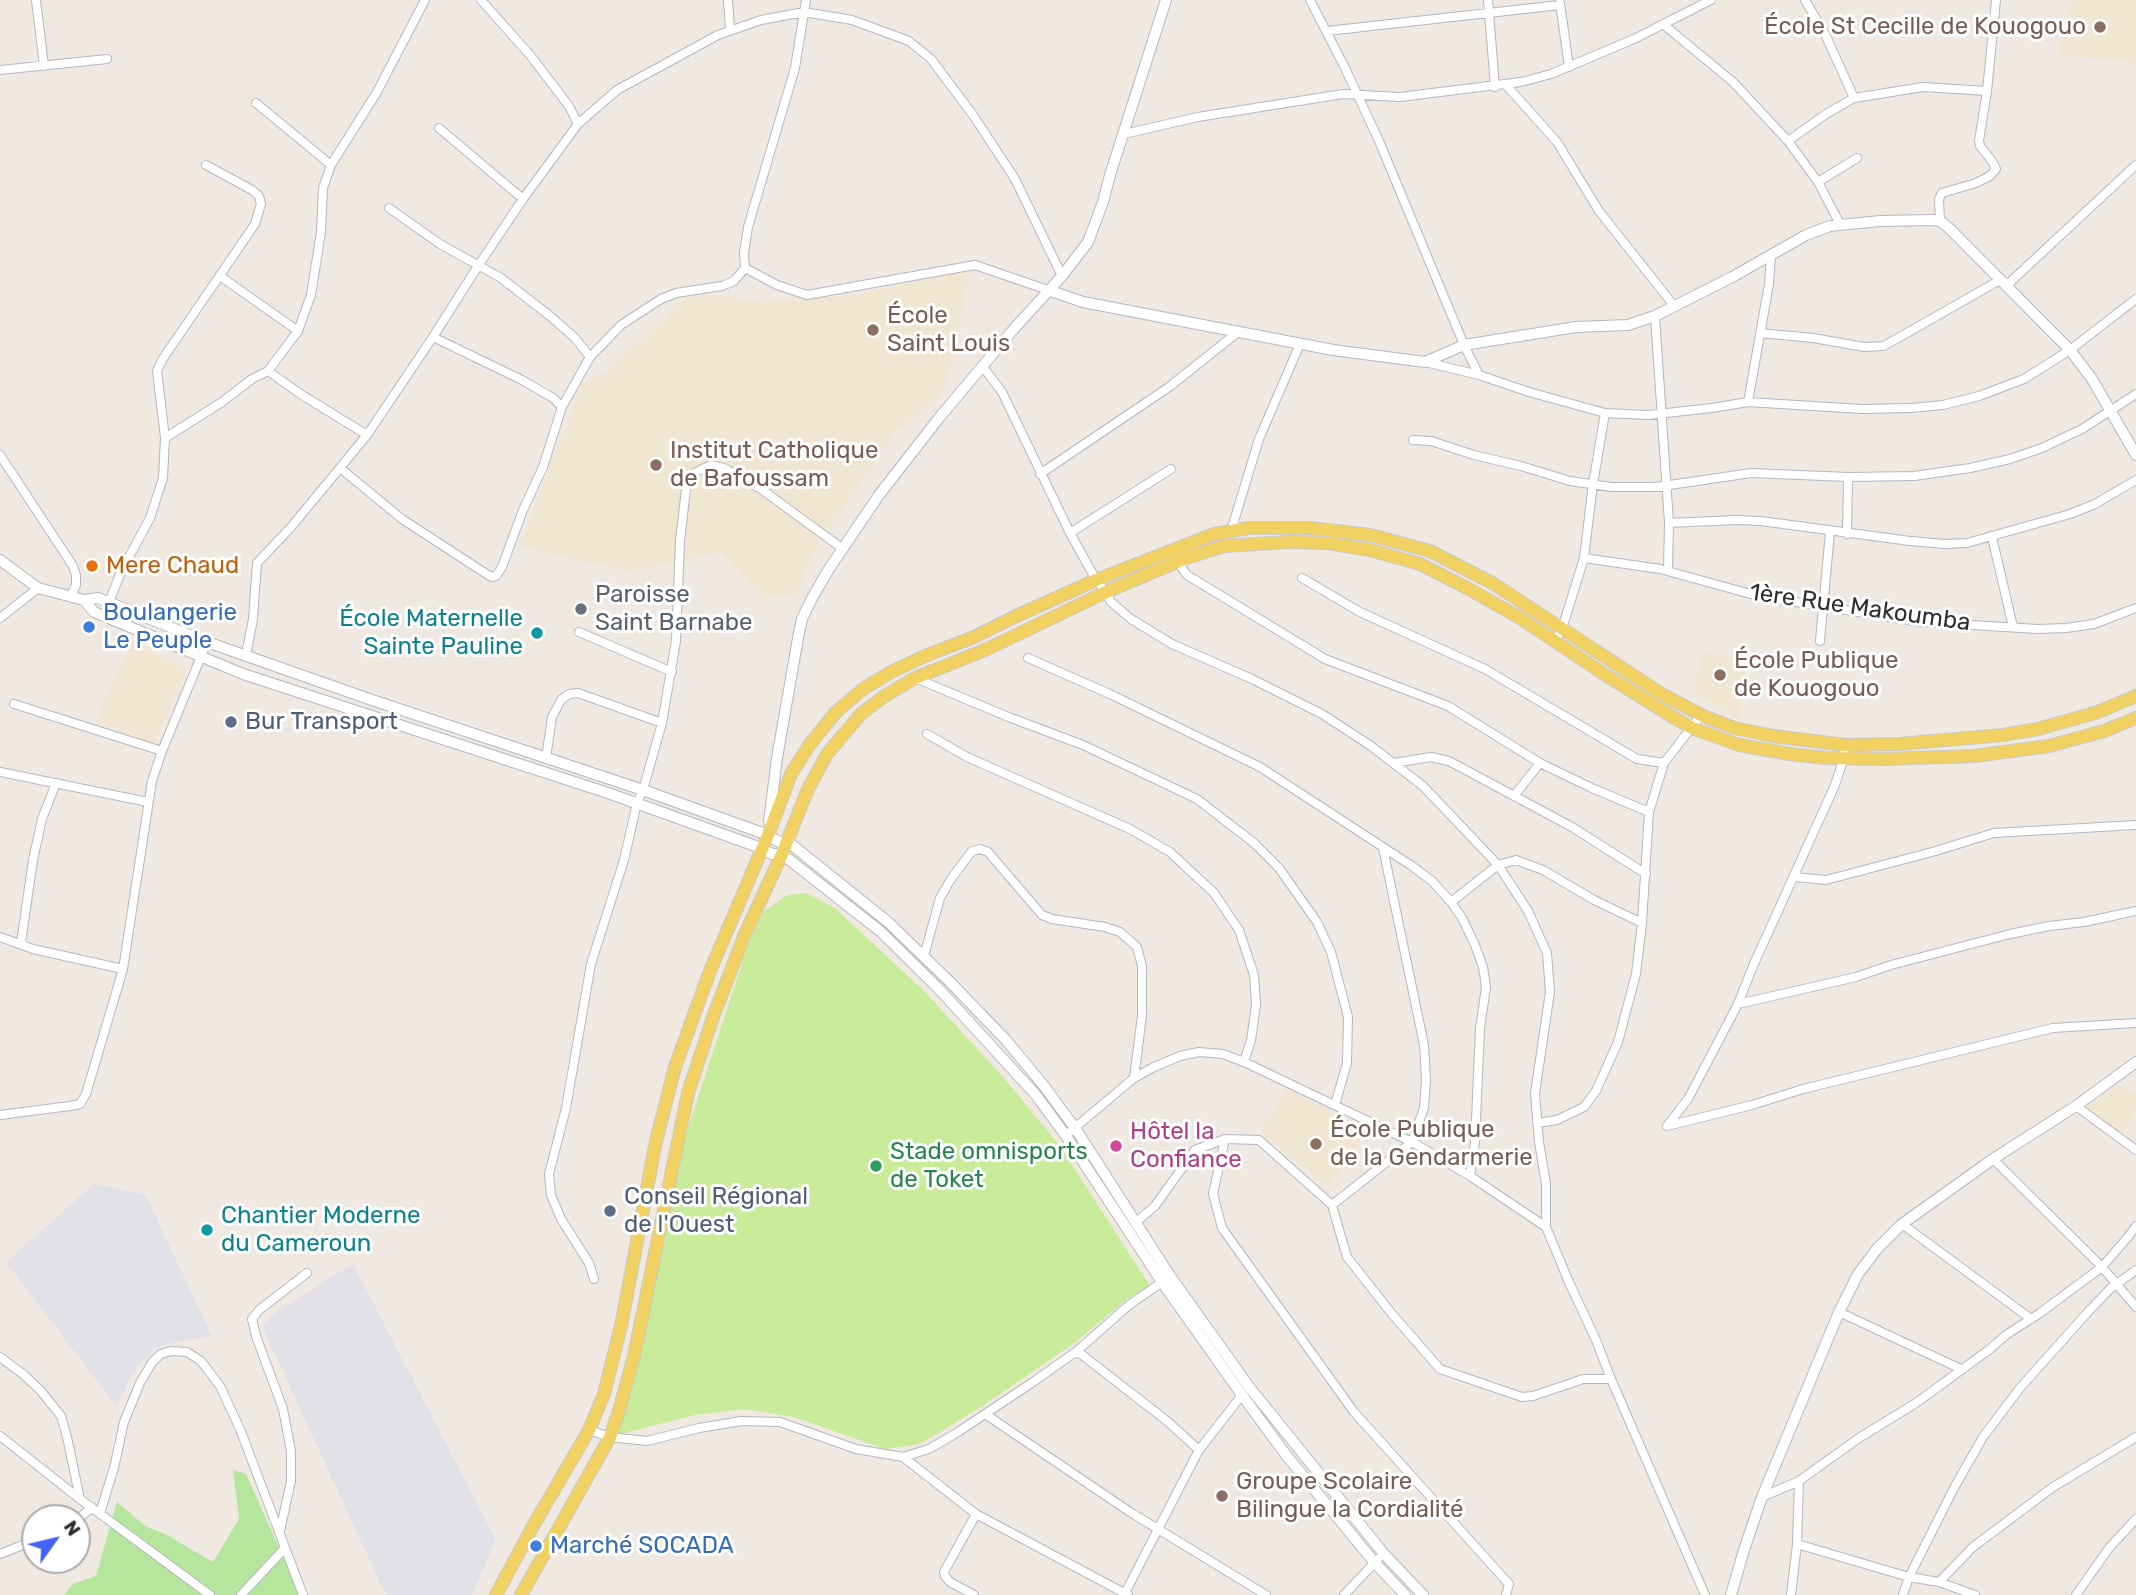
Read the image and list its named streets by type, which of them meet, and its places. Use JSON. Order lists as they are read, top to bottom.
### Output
{
  "streets": {
    "street": ["1ère Rue Makoumba"]
  },
  "places": [
    "École St Cecille de Kouogouo",
    "École Saint Louis",
    "Institut Catholique de Bafoussam",
    "Mere Chaud",
    "Paroisse Saint Barnabe",
    "Boulangerie Le Peuple",
    "École Maternelle Sainte Pauline",
    "École Publique de Kouogouo",
    "Bur Transport",
    "École Publique de la Gendarmerie",
    "Hôtel la Confiance",
    "Stade omnisports de Toket",
    "Conseil Régional de l'Ouest",
    "Chantier Moderne du Cameroun",
    "Groupe Scolaire Bilingue la Cordialité",
    "Marché SOCADA"
  ],
  "north": "top right"
}
